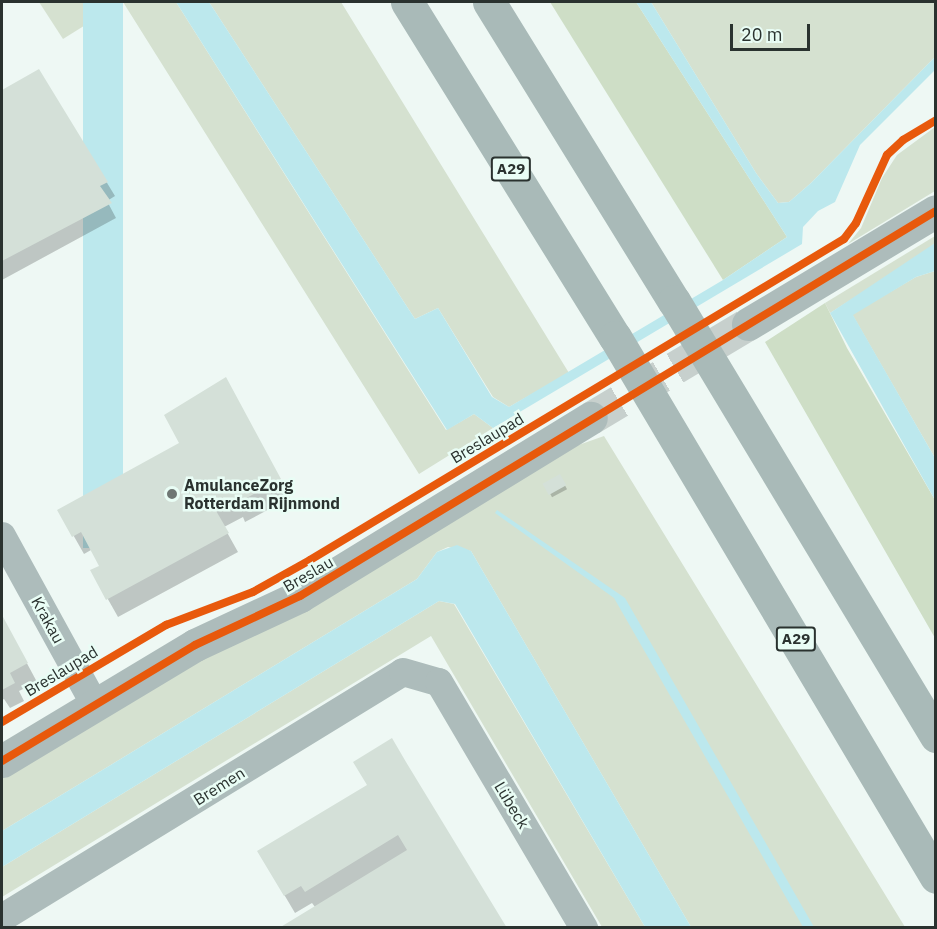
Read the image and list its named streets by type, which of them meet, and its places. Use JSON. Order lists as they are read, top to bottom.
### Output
{
  "streets": {
    "highway": ["A29"],
    "street": [
      "Breslau",
      "Krakau",
      "Bremen",
      "Lübeck"
    ],
    "cycle path": ["Breslaupad"]
  },
  "crossings": [
    ["Breslau", "Krakau"],
    ["Bremen", "Lübeck"]
  ],
  "places": ["AmulanceZorg Rotterdam Rijnmond"],
  "scale_bar": "20 m"
}
